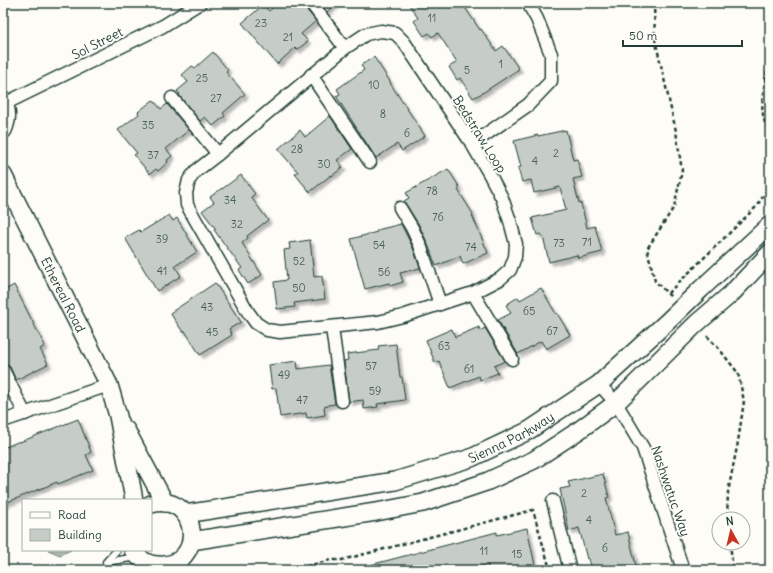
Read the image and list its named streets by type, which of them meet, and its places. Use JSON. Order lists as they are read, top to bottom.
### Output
{
  "streets": {
    "main road": ["Ethereal Road", "Sienna Parkway"],
    "street": ["Sol Street", "Bedstraw Loop", "Nashwatuc Way"]
  },
  "crossings": [
    ["Ethereal Road", "Sienna Parkway"],
    ["Sienna Parkway", "Nashwatuc Way"]
  ],
  "house_numbers": [
    "11",
    "23",
    "21",
    "1",
    "5",
    "25",
    "10",
    "27",
    "8",
    "35",
    "6",
    "28",
    "2",
    "37",
    "4",
    "30",
    "78",
    "34",
    "76",
    "32",
    "39",
    "71",
    "73",
    "54",
    "74",
    "52",
    "41",
    "56",
    "50",
    "43",
    "65",
    "67",
    "45",
    "63",
    "57",
    "61",
    "49",
    "59",
    "47",
    "2",
    "4",
    "6",
    "11",
    "15"
  ],
  "legend": ["Road", "Building"],
  "scale_bar": "50 m",
  "north": "top"
}
